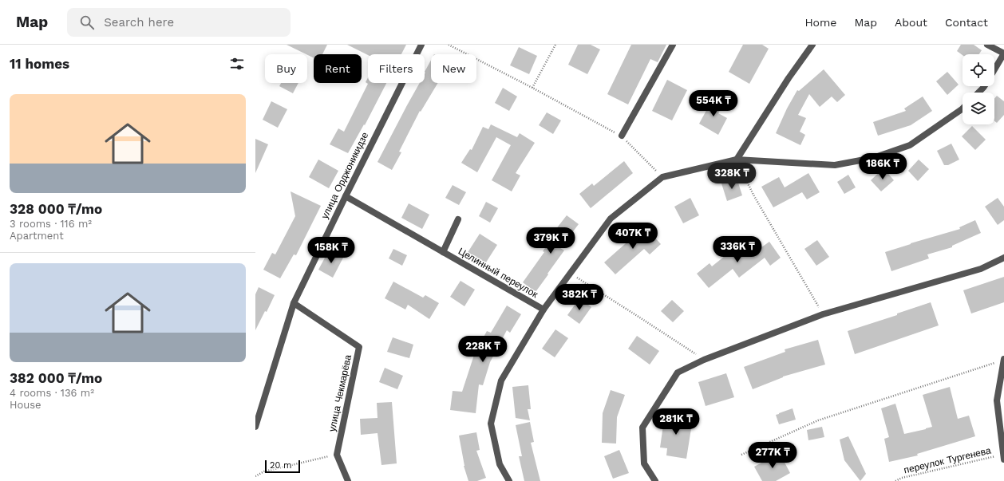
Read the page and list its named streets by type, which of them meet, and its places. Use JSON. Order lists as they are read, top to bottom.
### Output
{
  "streets": {
    "lane": ["улица Орджоникидзе", "Целинный переулок", "улица Чекмарёва"],
    "path": ["переулок Тургенева"]
  },
  "crossings": [
    ["улица Орджоникидзе", "Целинный переулок"],
    ["улица Орджоникидзе", "улица Чекмарёва"]
  ],
  "scale_bar": "20 m",
  "page": {
    "header": "Map",
    "search": "Search here",
    "nav": [
      "Home",
      "Map",
      "About",
      "Contact"
    ],
    "heading": "11 homes",
    "chip": [
      "Buy",
      "Rent",
      "Filters",
      "New"
    ],
    "list": [
      {
        "name": "328 000 ₸/mo",
        "note": "3 rooms · 116 m² · Apartment"
      },
      {
        "name": "382 000 ₸/mo",
        "note": "4 rooms · 136 m² · House"
      }
    ],
    "price": [
      "554K ₸",
      "186K ₸",
      "328K ₸",
      "407K ₸",
      "379K ₸",
      "336K ₸",
      "158K ₸",
      "382K ₸",
      "228K ₸",
      "281K ₸",
      "277K ₸"
    ],
    "scale": "20 m"
  }
}
